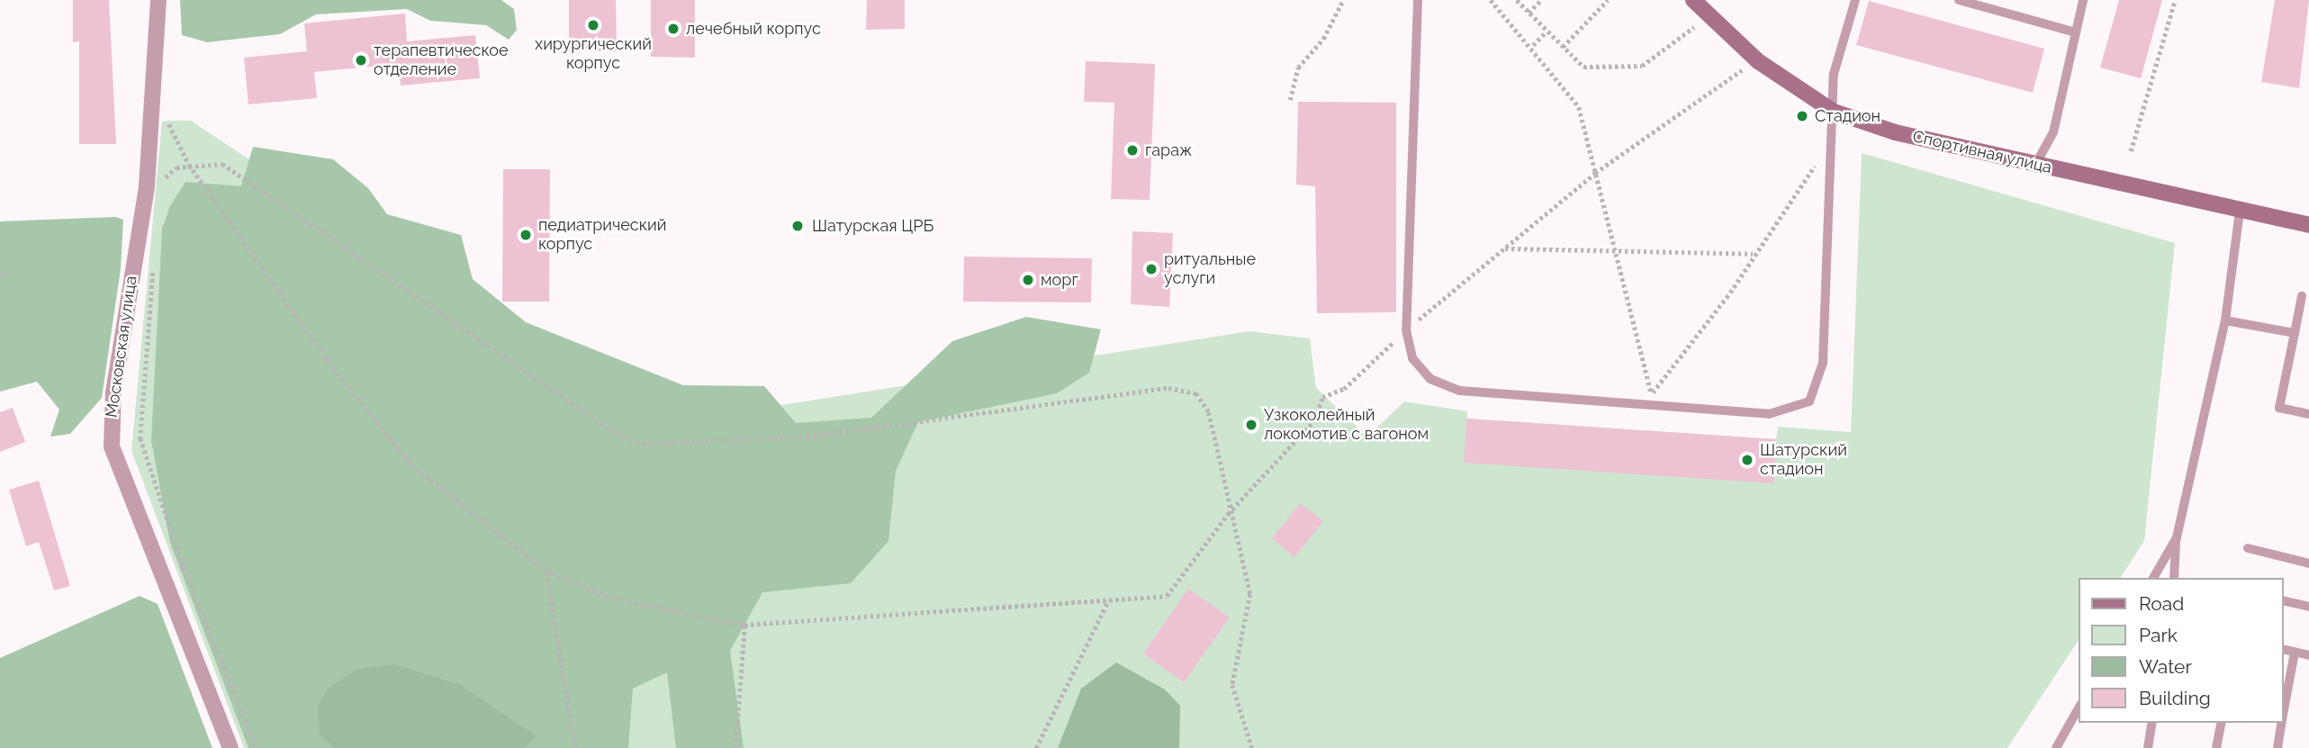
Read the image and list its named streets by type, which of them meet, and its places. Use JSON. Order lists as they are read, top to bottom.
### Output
{
  "streets": {
    "street": ["Спортивная улица", "Московская улица"]
  },
  "places": [
    "хирургический корпус",
    "лечебный корпус",
    "терапевтическое отделение",
    "Стадион",
    "гараж",
    "Шатурская ЦРБ",
    "педиатрический корпус",
    "ритуальные услуги",
    "морг",
    "Узкоколейный локомотив с вагоном",
    "Шатурский стадион"
  ],
  "legend": [
    "Road",
    "Park",
    "Water",
    "Building"
  ]
}
